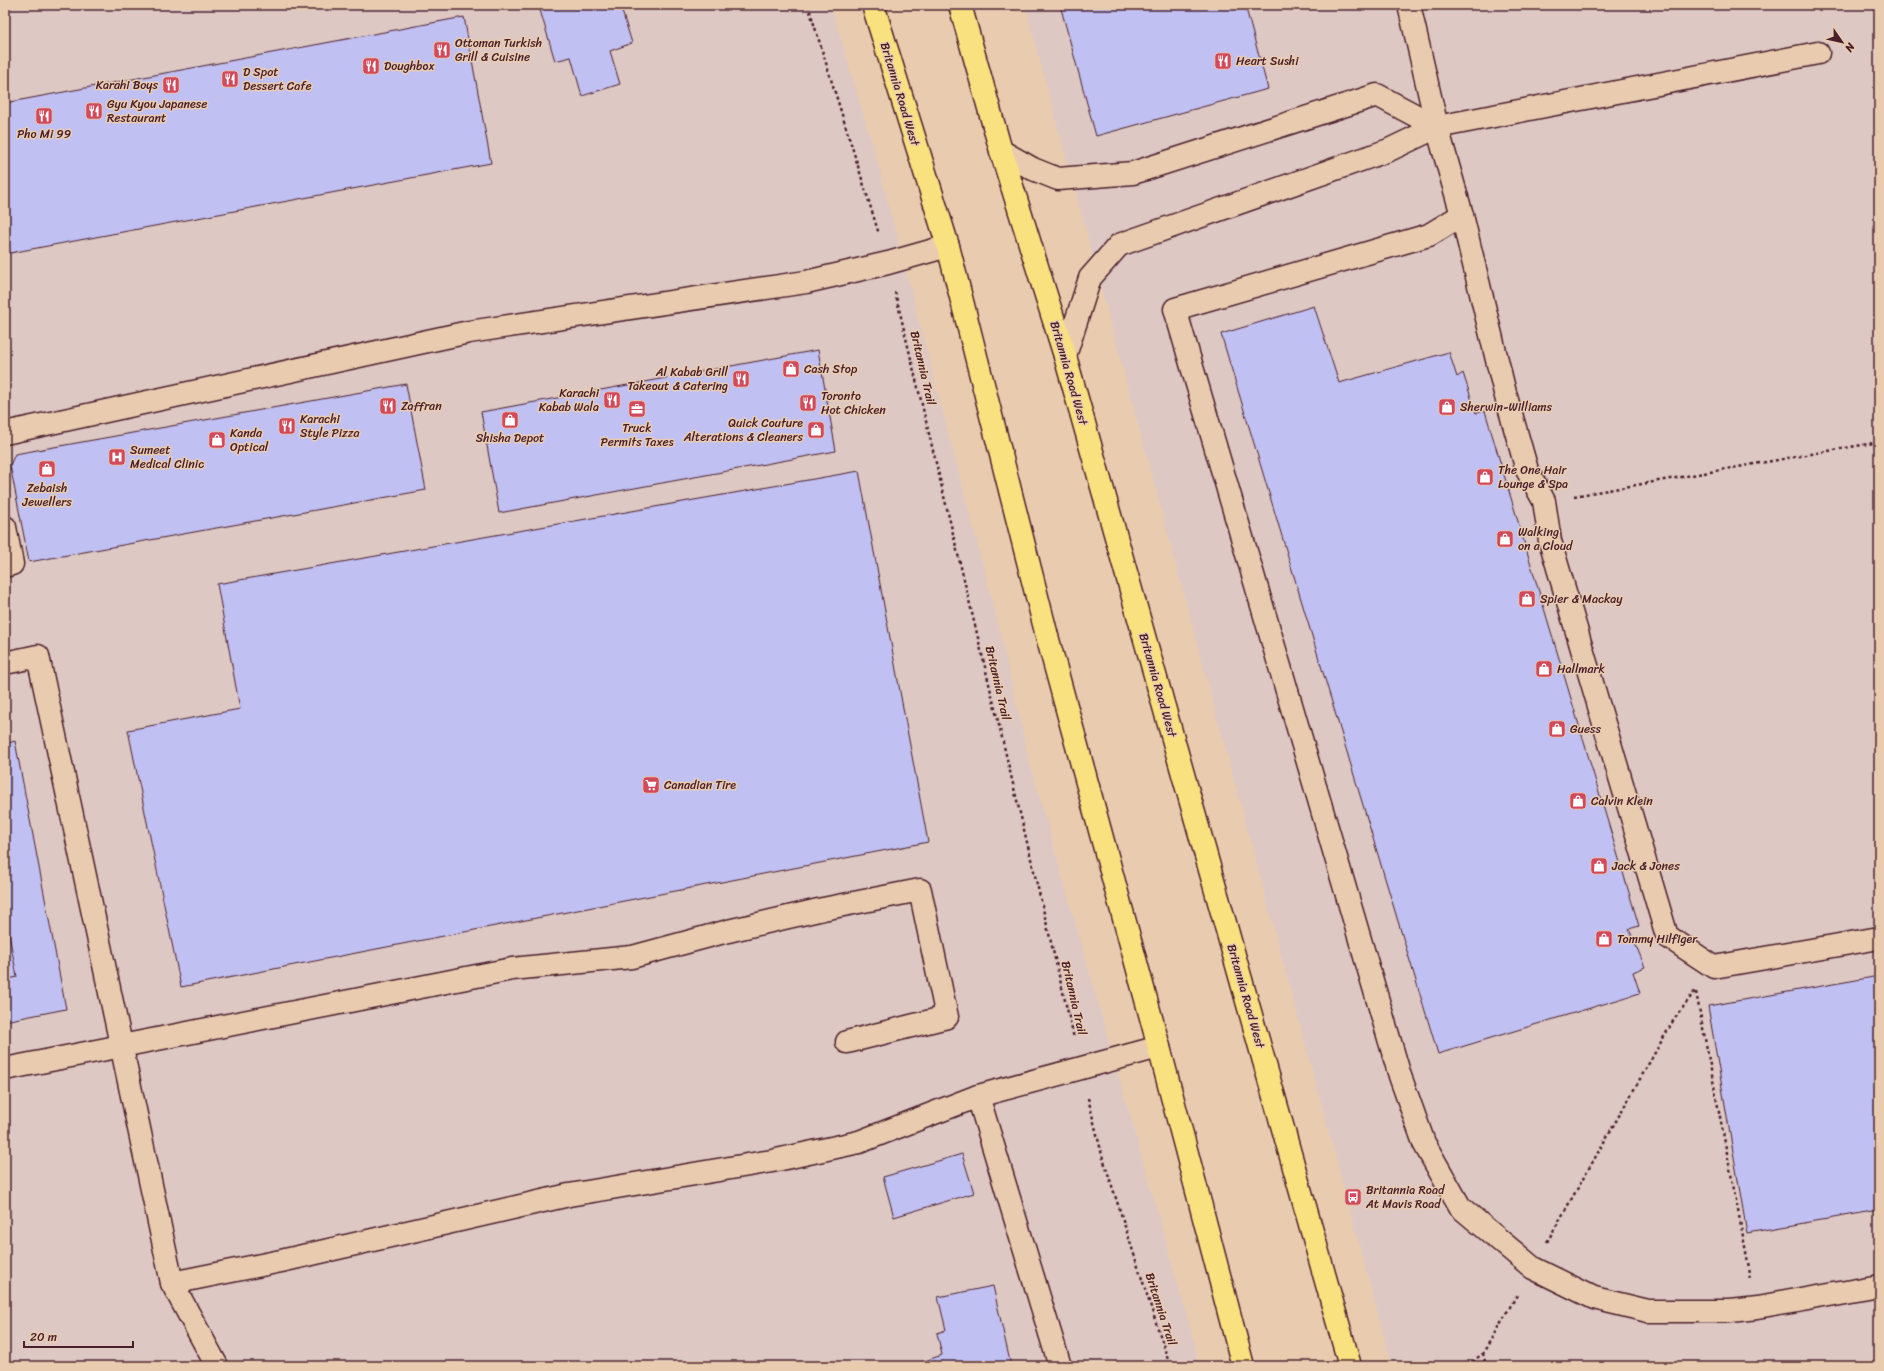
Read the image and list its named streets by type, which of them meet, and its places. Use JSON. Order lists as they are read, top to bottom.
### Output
{
  "streets": {
    "main road": ["Britannia Road West"],
    "path": ["Britannia Trail"]
  },
  "places": {
    "restaurant": [
      "Ottoman Turkish Grill & Cuisine",
      "Heart Sushi",
      "Doughbox",
      "D Spot Dessert Cafe",
      "Karahi Boys",
      "Gyu Kyou Japanese Restaurant",
      "Pho Mi 99",
      "Al Kabab Grill Takeout & Catering",
      "Karachi Kabab Wala",
      "Toronto Hot Chicken",
      "Zaffran",
      "Karachi Style Pizza"
    ],
    "shop": [
      "Cash Stop",
      "Sherwin-Williams",
      "Shisha Depot",
      "Quick Couture Alterations & Cleaners",
      "Kanda Optical",
      "Zebaish Jewellers",
      "The One Hair Lounge & Spa",
      "Walking on a Cloud",
      "Spier & Mackay",
      "Hallmark",
      "Guess",
      "Calvin Klein",
      "Jack & Jones",
      "Tommy Hilfiger"
    ],
    "office": ["Truck Permits Taxes"],
    "hospital": ["Sumeet Medical Clinic"],
    "supermarket": ["Canadian Tire"],
    "bus stop": ["Britannia Road At Mavis Road"]
  },
  "scale_bar": "20 m",
  "north": "bottom right"
}
